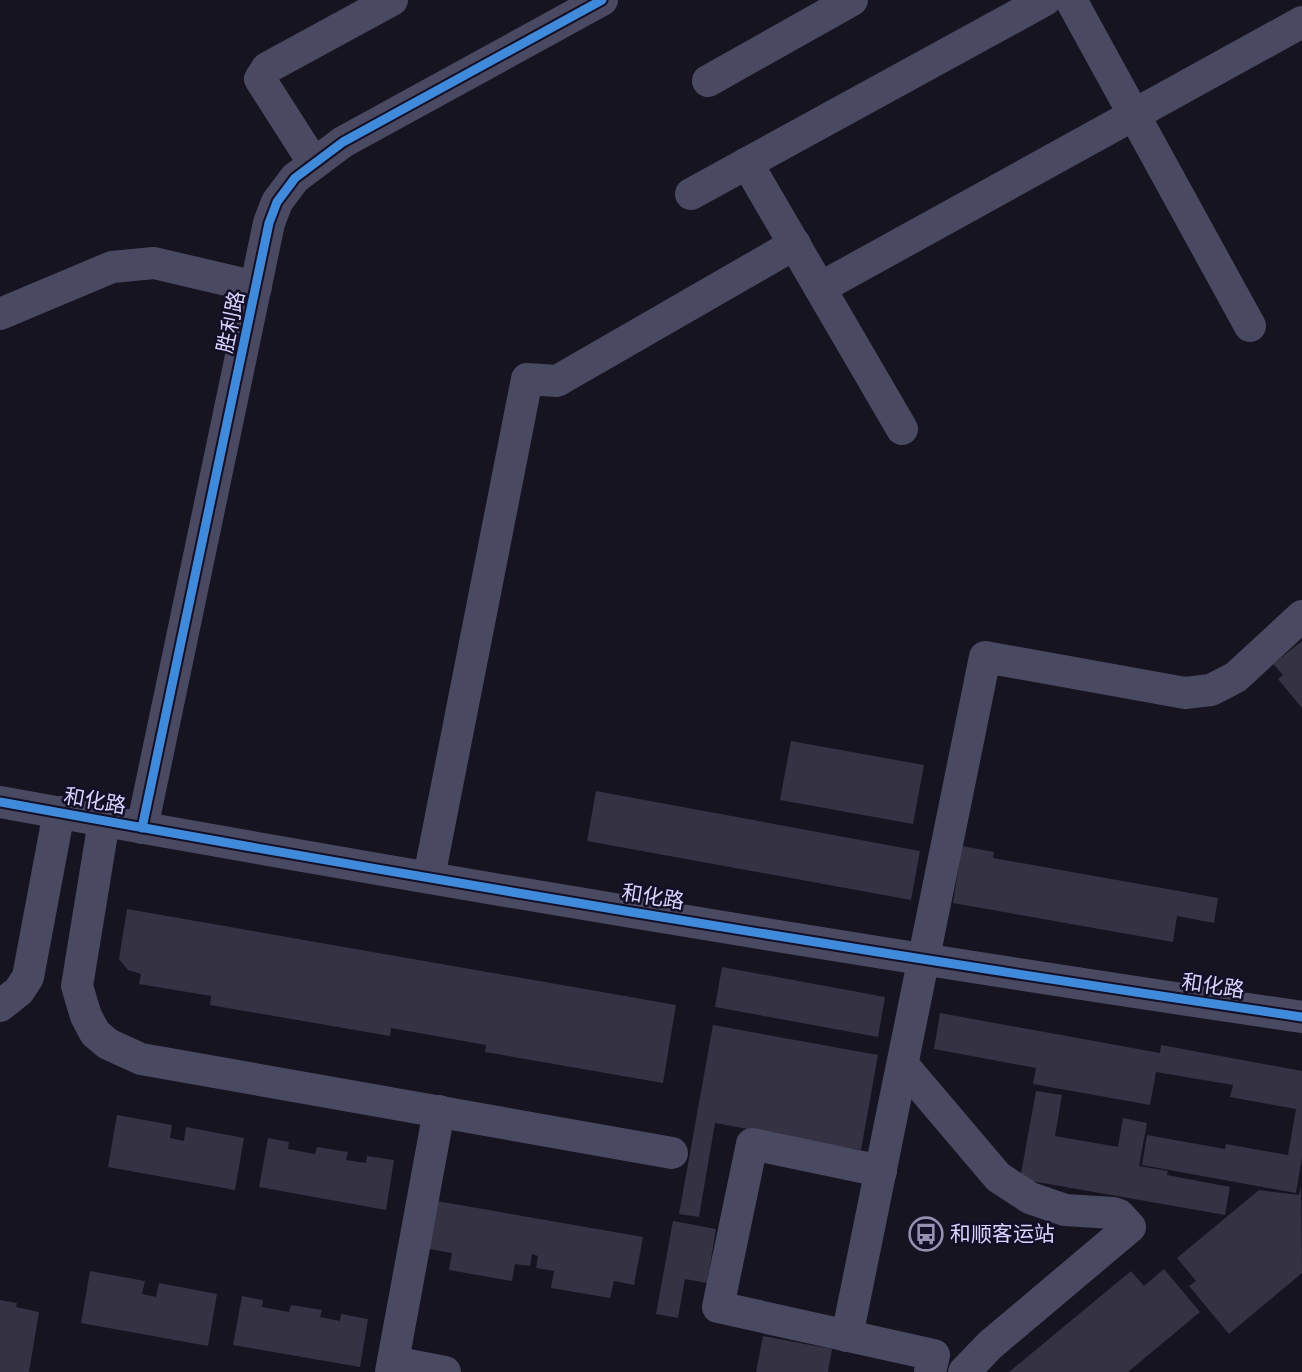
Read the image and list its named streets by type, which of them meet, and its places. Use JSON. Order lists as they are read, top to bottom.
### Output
{
  "streets": {
    "street": ["胜利路", "和化路"]
  },
  "crossings": [
    ["胜利路", "和化路"]
  ],
  "places": {
    "bus stop": ["和顺客运站"]
  }
}
